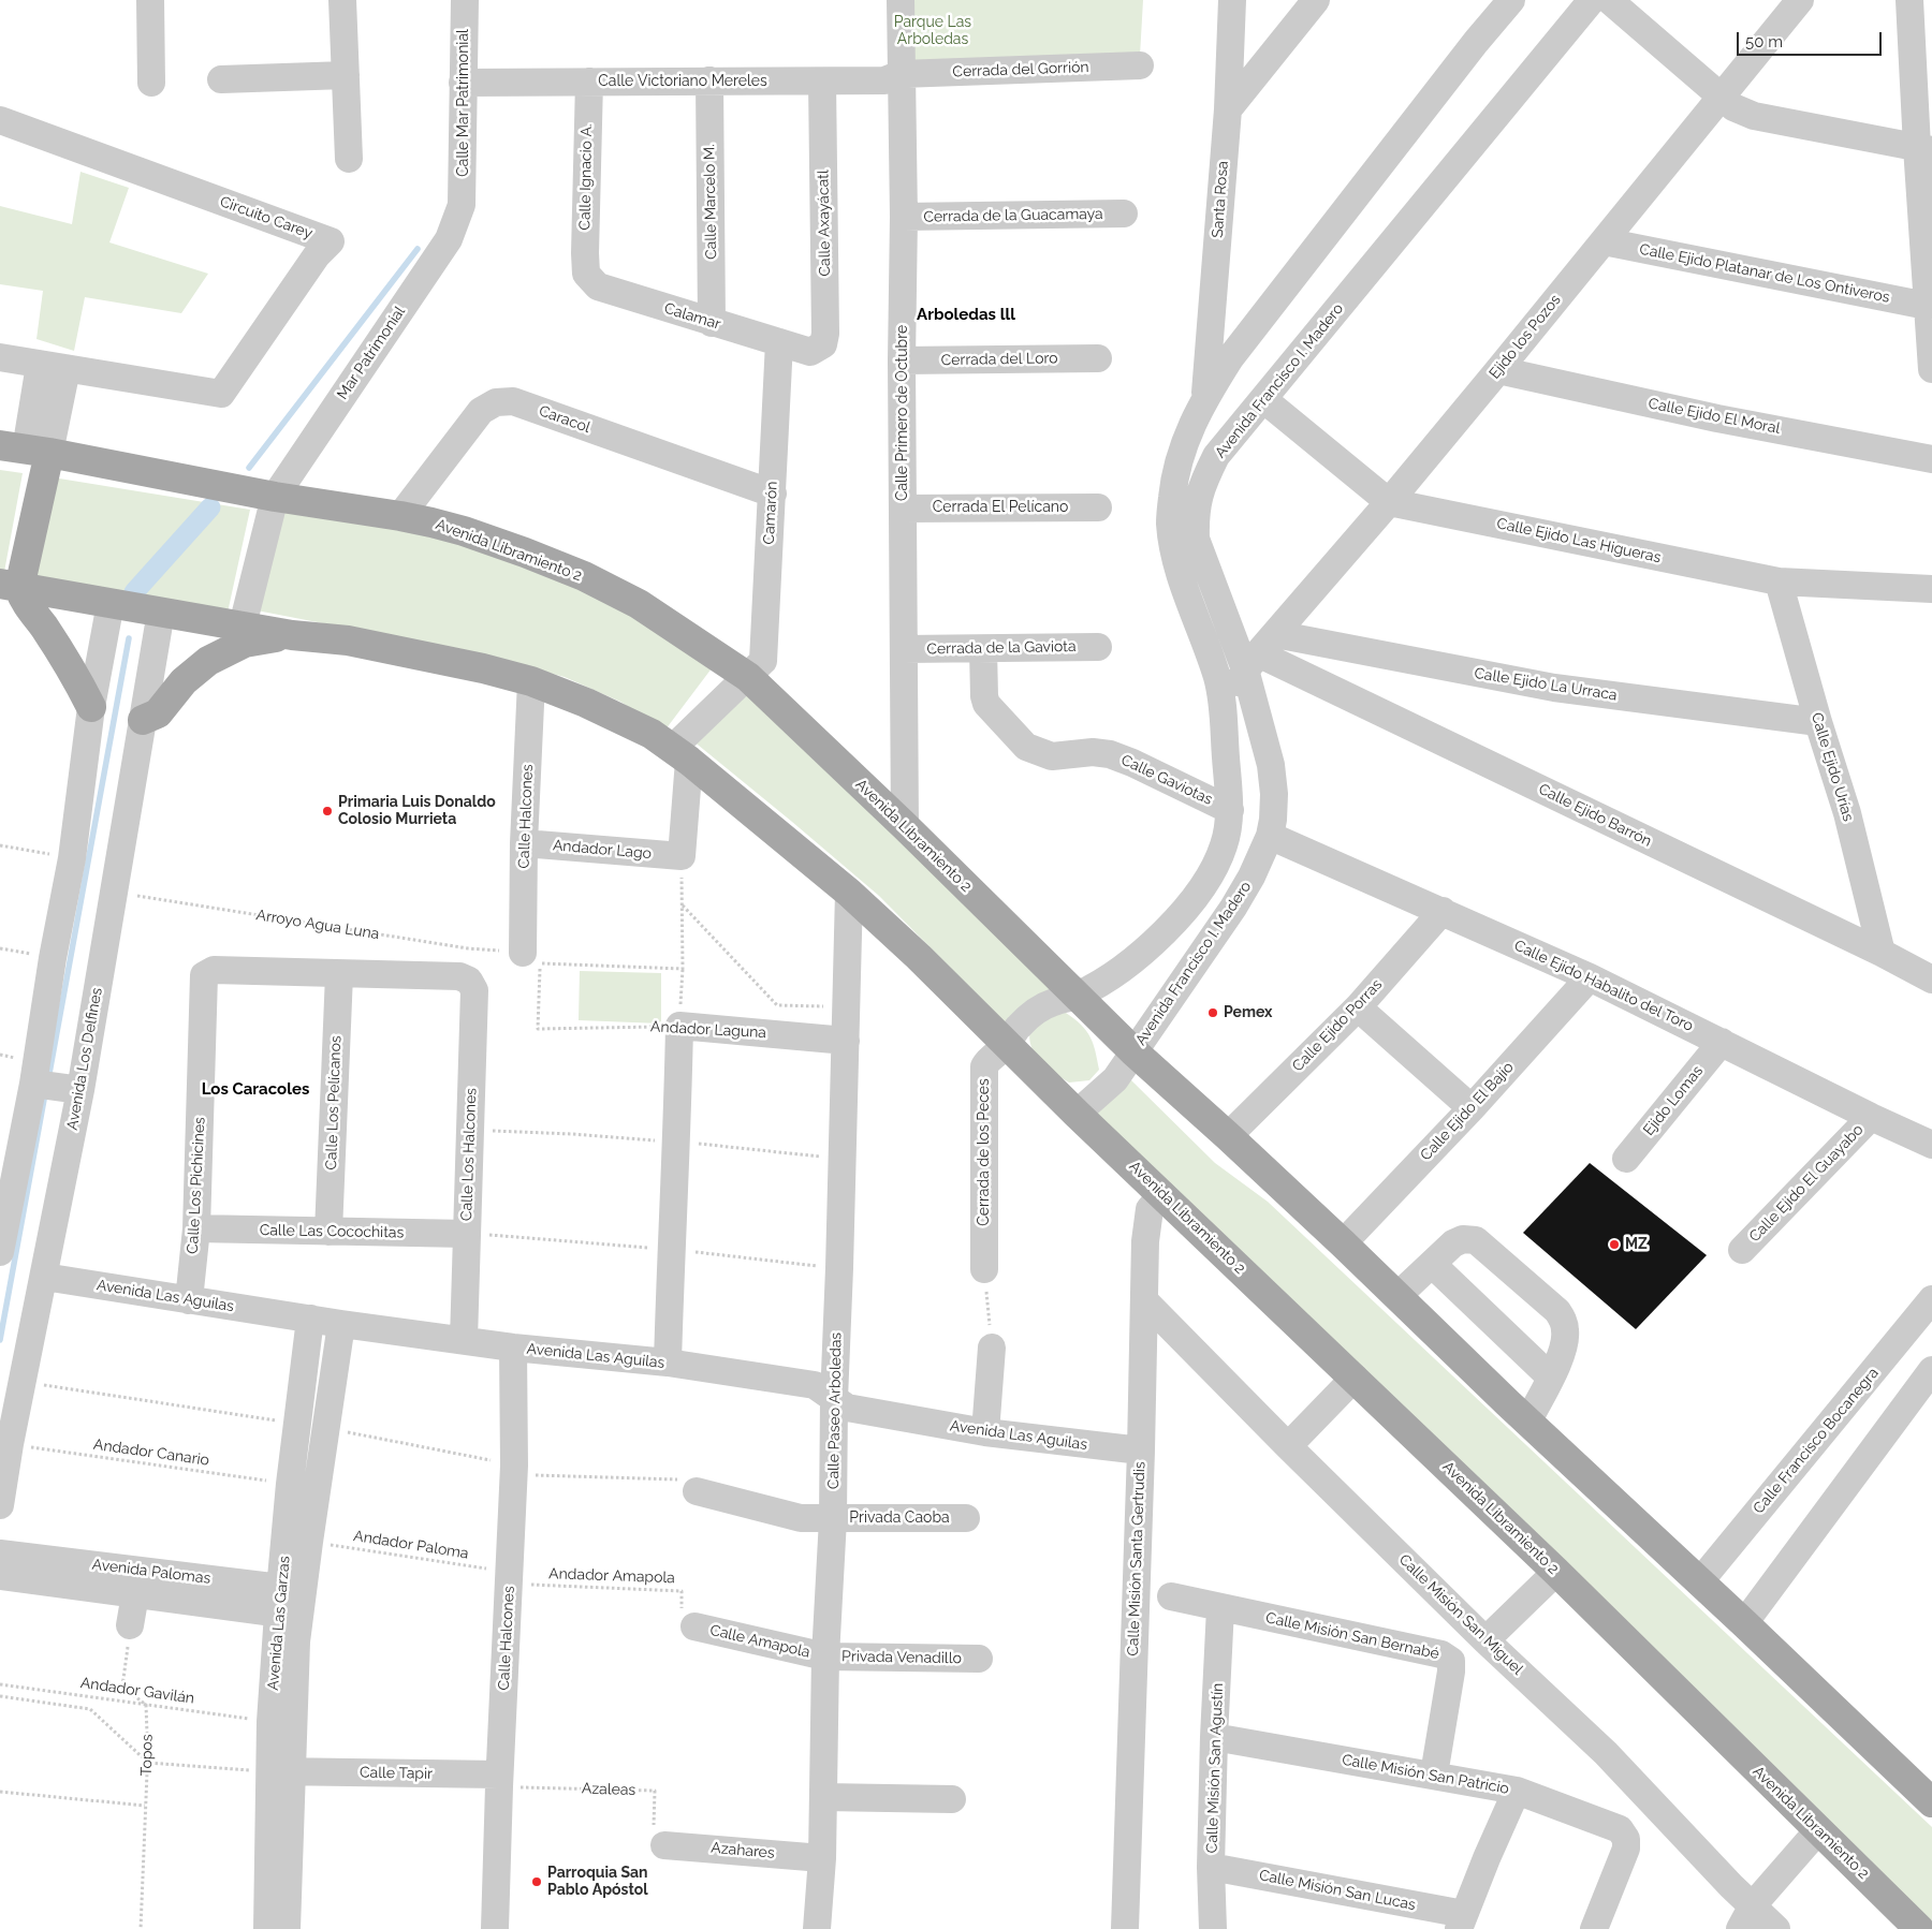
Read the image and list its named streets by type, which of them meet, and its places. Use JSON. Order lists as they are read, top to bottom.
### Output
{
  "streets": {
    "main road": ["Avenida Libramiento 2"],
    "street": [
      "Cerrada del Gorrión",
      "Calle Victoriano Mereles",
      "Calle Mar Patrimonial",
      "Calle Ignacio A.",
      "Santa Rosa",
      "Calle Marcelo M.",
      "Cerrada de la Guacamaya",
      "Circuito Carey",
      "Calle Axayácatl",
      "Calle Ejido Platanar de Los Ontiveros",
      "Calamar",
      "Ejido los Pozos",
      "Mar Patrimonial",
      "Cerrada del Loro",
      "Avenida Francisco I. Madero",
      "Calle Primero de Octubre",
      "Calle Ejido El Moral",
      "Caracol",
      "Cerrada El Pelícano",
      "Camarón",
      "Calle Ejido Las Higueras",
      "Cerrada de la Gaviota",
      "Calle Ejido La Urraca",
      "Calle Ejido Urías",
      "Calle Gaviotas",
      "Calle Ejido Barrón",
      "Calle Halcones",
      "Andador Lago",
      "Calle Ejido Habalito del Toro",
      "Calle Ejido Porras",
      "Andador Laguna",
      "Avenida Los Delfines",
      "Ejido Lomas",
      "Calle Los Pelícanos",
      "Calle Ejido El Bajío",
      "Cerrada de los Peces",
      "Calle Los Halcones",
      "Calle Ejido El Guayabo",
      "Calle Los Pichicines",
      "Calle Las Cocochitas",
      "Avenida Las Aguilas",
      "Calle Paseo Arboledas",
      "Calle Francisco Bocanegra",
      "Privada Caoba",
      "Calle Misión Santa Gertrudis",
      "Avenida Palomas",
      "Calle Misión San Miguel",
      "Avenida Las Garzas",
      "Calle Misión San Bernabé",
      "Calle Amapola",
      "Privada Venadillo",
      "Calle Misión San Agustín",
      "Calle Tapir",
      "Calle Misión San Patricio",
      "Azahares",
      "Calle Misión San Lucas"
    ],
    "path": [
      "Arroyo Agua Luna",
      "Andador Canario",
      "Andador Paloma",
      "Andador Amapola",
      "Andador Gavilán",
      "Topos",
      "Azaleas"
    ]
  },
  "crossings": [
    ["Cerrada del Gorrión", "Calle Victoriano Mereles"],
    ["Cerrada del Gorrión", "Calle Primero de Octubre"],
    ["Calle Victoriano Mereles", "Calle Mar Patrimonial"],
    ["Calle Victoriano Mereles", "Calle Ignacio A."],
    ["Calle Victoriano Mereles", "Calle Marcelo M."],
    ["Calle Victoriano Mereles", "Calle Axayácatl"],
    ["Calle Victoriano Mereles", "Calle Primero de Octubre"],
    ["Calle Mar Patrimonial", "Mar Patrimonial"],
    ["Calle Ignacio A.", "Calamar"],
    ["Calle Marcelo M.", "Calamar"],
    ["Cerrada de la Guacamaya", "Calle Primero de Octubre"],
    ["Calle Axayácatl", "Calamar"],
    ["Calle Axayácatl", "Camarón"],
    ["Calle Ejido Platanar de Los Ontiveros", "Ejido los Pozos"],
    ["Calamar", "Camarón"],
    ["Ejido los Pozos", "Avenida Francisco I. Madero"],
    ["Ejido los Pozos", "Calle Ejido El Moral"],
    ["Ejido los Pozos", "Calle Ejido Las Higueras"],
    ["Ejido los Pozos", "Calle Ejido La Urraca"],
    ["Ejido los Pozos", "Calle Ejido Barrón"],
    ["Mar Patrimonial", "Avenida Libramiento 2"],
    ["Cerrada del Loro", "Calle Primero de Octubre"],
    ["Avenida Francisco I. Madero", "Calle Ejido Las Higueras"],
    ["Avenida Francisco I. Madero", "Avenida Libramiento 2"],
    ["Avenida Francisco I. Madero", "Calle Ejido La Urraca"],
    ["Avenida Francisco I. Madero", "Calle Ejido Barrón"],
    ["Avenida Francisco I. Madero", "Calle Ejido Habalito del Toro"],
    ["Calle Primero de Octubre", "Cerrada El Pelícano"],
    ["Calle Primero de Octubre", "Avenida Libramiento 2"],
    ["Calle Primero de Octubre", "Cerrada de la Gaviota"],
    ["Caracol", "Camarón"],
    ["Caracol", "Avenida Libramiento 2"],
    ["Camarón", "Avenida Libramiento 2"],
    ["Calle Ejido Las Higueras", "Calle Ejido Urías"],
    ["Avenida Libramiento 2", "Calle Halcones"],
    ["Avenida Libramiento 2", "Calle Ejido Porras"],
    ["Avenida Libramiento 2", "Avenida Los Delfines"],
    ["Avenida Libramiento 2", "Calle Ejido El Bajío"],
    ["Avenida Libramiento 2", "Cerrada de los Peces"],
    ["Avenida Libramiento 2", "Calle Paseo Arboledas"],
    ["Avenida Libramiento 2", "Calle Francisco Bocanegra"],
    ["Avenida Libramiento 2", "Calle Misión Santa Gertrudis"],
    ["Cerrada de la Gaviota", "Calle Gaviotas"],
    ["Calle Ejido La Urraca", "Calle Ejido Urías"],
    ["Calle Ejido La Urraca", "Calle Ejido Barrón"],
    ["Calle Ejido Urías", "Calle Ejido Barrón"],
    ["Calle Halcones", "Andador Lago"],
    ["Calle Halcones", "Arroyo Agua Luna"],
    ["Calle Halcones", "Avenida Las Aguilas"],
    ["Calle Halcones", "Andador Paloma"],
    ["Calle Halcones", "Andador Amapola"],
    ["Calle Halcones", "Calle Tapir"],
    ["Calle Halcones", "Azaleas"],
    ["Arroyo Agua Luna", "Avenida Los Delfines"],
    ["Calle Ejido Habalito del Toro", "Calle Ejido Porras"],
    ["Calle Ejido Habalito del Toro", "Ejido Lomas"],
    ["Calle Ejido Habalito del Toro", "Calle Ejido El Bajío"],
    ["Calle Ejido Habalito del Toro", "Calle Ejido El Guayabo"],
    ["Andador Laguna", "Calle Paseo Arboledas"],
    ["Avenida Los Delfines", "Avenida Las Aguilas"],
    ["Avenida Los Delfines", "Andador Canario"],
    ["Calle Los Pelícanos", "Calle Los Halcones"],
    ["Calle Los Pelícanos", "Calle Los Pichicines"],
    ["Calle Los Pelícanos", "Calle Las Cocochitas"],
    ["Calle Los Halcones", "Calle Los Pichicines"],
    ["Calle Los Halcones", "Calle Las Cocochitas"],
    ["Calle Los Halcones", "Avenida Las Aguilas"],
    ["Calle Los Pichicines", "Calle Las Cocochitas"],
    ["Calle Los Pichicines", "Avenida Las Aguilas"],
    ["Avenida Las Aguilas", "Calle Paseo Arboledas"],
    ["Avenida Las Aguilas", "Calle Misión Santa Gertrudis"],
    ["Avenida Las Aguilas", "Avenida Las Garzas"],
    ["Calle Paseo Arboledas", "Privada Caoba"],
    ["Calle Paseo Arboledas", "Calle Amapola"],
    ["Calle Paseo Arboledas", "Privada Venadillo"],
    ["Calle Paseo Arboledas", "Azahares"],
    ["Andador Canario", "Avenida Las Garzas"],
    ["Andador Paloma", "Andador Amapola"],
    ["Andador Paloma", "Avenida Las Garzas"],
    ["Calle Misión Santa Gertrudis", "Calle Misión San Miguel"],
    ["Avenida Palomas", "Avenida Las Garzas"],
    ["Andador Amapola", "Calle Amapola"],
    ["Avenida Las Garzas", "Andador Gavilán"],
    ["Avenida Las Garzas", "Calle Tapir"],
    ["Calle Misión San Bernabé", "Calle Misión San Agustín"],
    ["Calle Misión San Bernabé", "Calle Misión San Patricio"],
    ["Calle Amapola", "Privada Venadillo"],
    ["Andador Gavilán", "Topos"],
    ["Calle Misión San Agustín", "Calle Misión San Patricio"],
    ["Calle Misión San Agustín", "Calle Misión San Lucas"],
    ["Calle Tapir", "Azaleas"],
    ["Azaleas", "Azahares"]
  ],
  "districts": ["Arboledas lll", "Los Caracoles"],
  "parks": ["Parque Las Arboledas"],
  "places": [
    "Primaria Luis Donaldo Colosio Murrieta",
    "Pemex",
    "MZ",
    "Parroquia San Pablo Apóstol"
  ],
  "scale_bar": "50 m"
}
